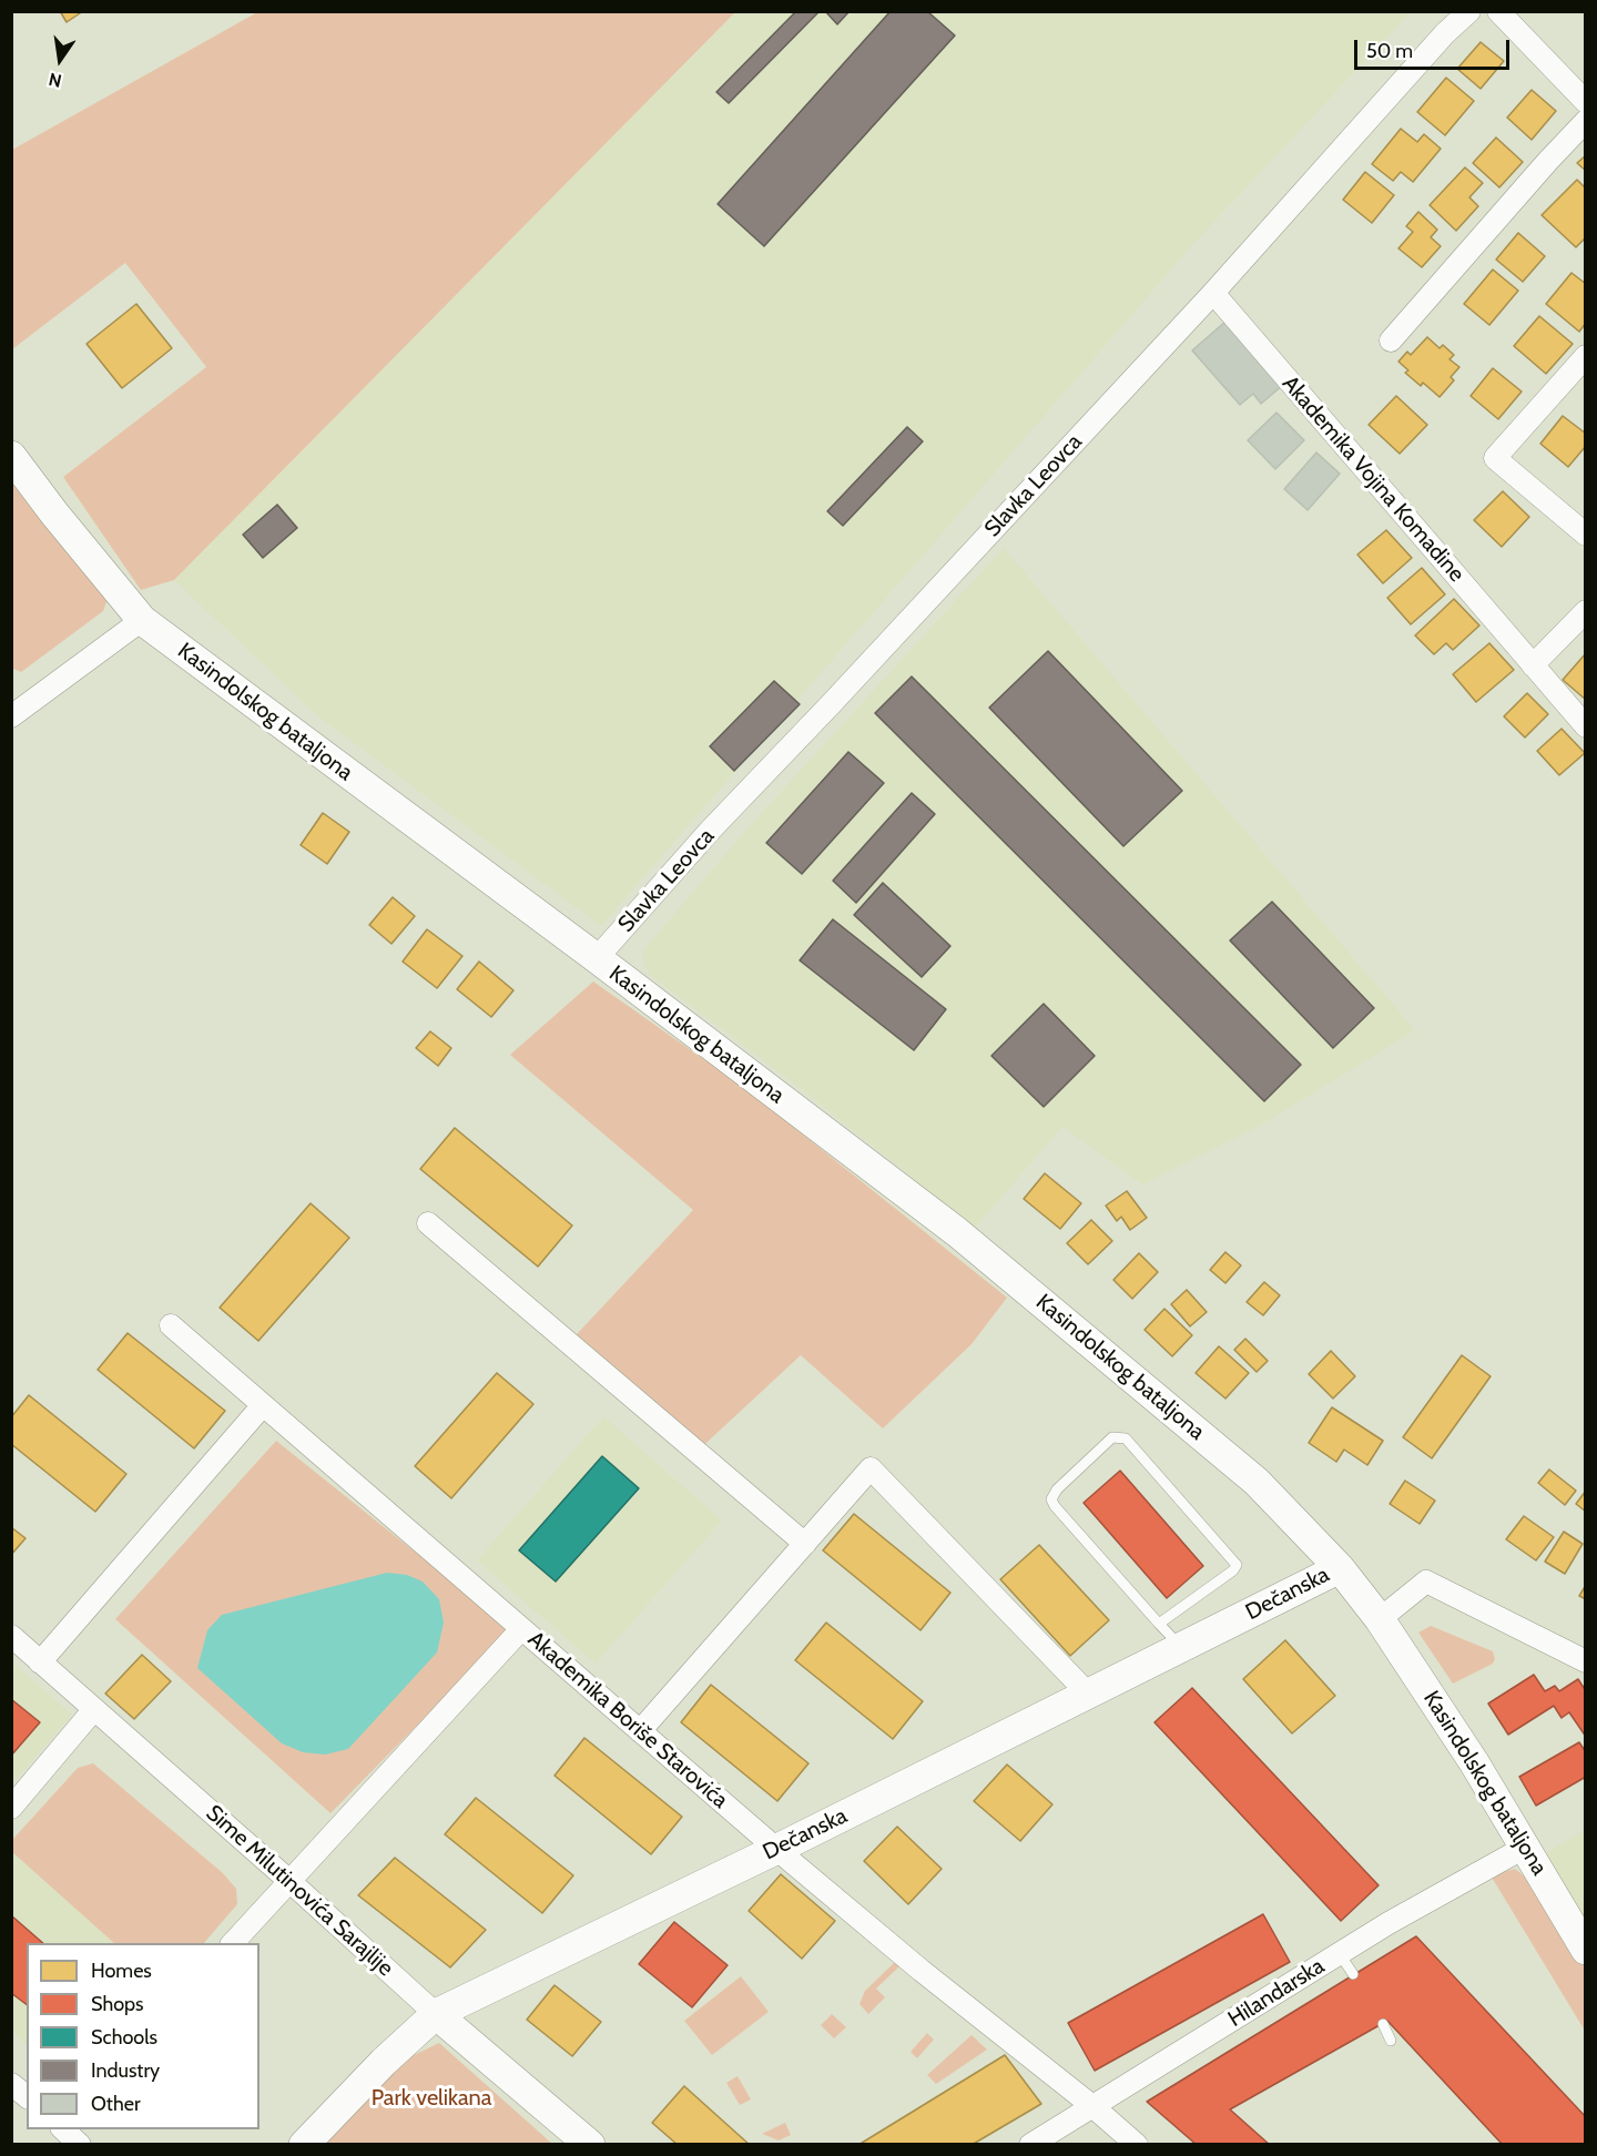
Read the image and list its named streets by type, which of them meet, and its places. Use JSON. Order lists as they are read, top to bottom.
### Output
{
  "streets": {
    "street": [
      "Akademika Vojina Komadine",
      "Slavka Leovca",
      "Kasindolskog bataljona",
      "Dečanska",
      "Akademika Boriše Starovića",
      "Sime Milutinovića Sarajlije",
      "Hilandarska"
    ]
  },
  "crossings": [
    ["Akademika Vojina Komadine", "Slavka Leovca"],
    ["Slavka Leovca", "Kasindolskog bataljona"],
    ["Kasindolskog bataljona", "Dečanska"],
    ["Kasindolskog bataljona", "Hilandarska"],
    ["Dečanska", "Akademika Boriše Starovića"],
    ["Dečanska", "Sime Milutinovića Sarajlije"],
    ["Akademika Boriše Starovića", "Hilandarska"]
  ],
  "parks": ["Park velikana"],
  "legend": [
    "Homes",
    "Shops",
    "Schools",
    "Industry",
    "Other"
  ],
  "scale_bar": "50 m",
  "north": "bottom"
}
